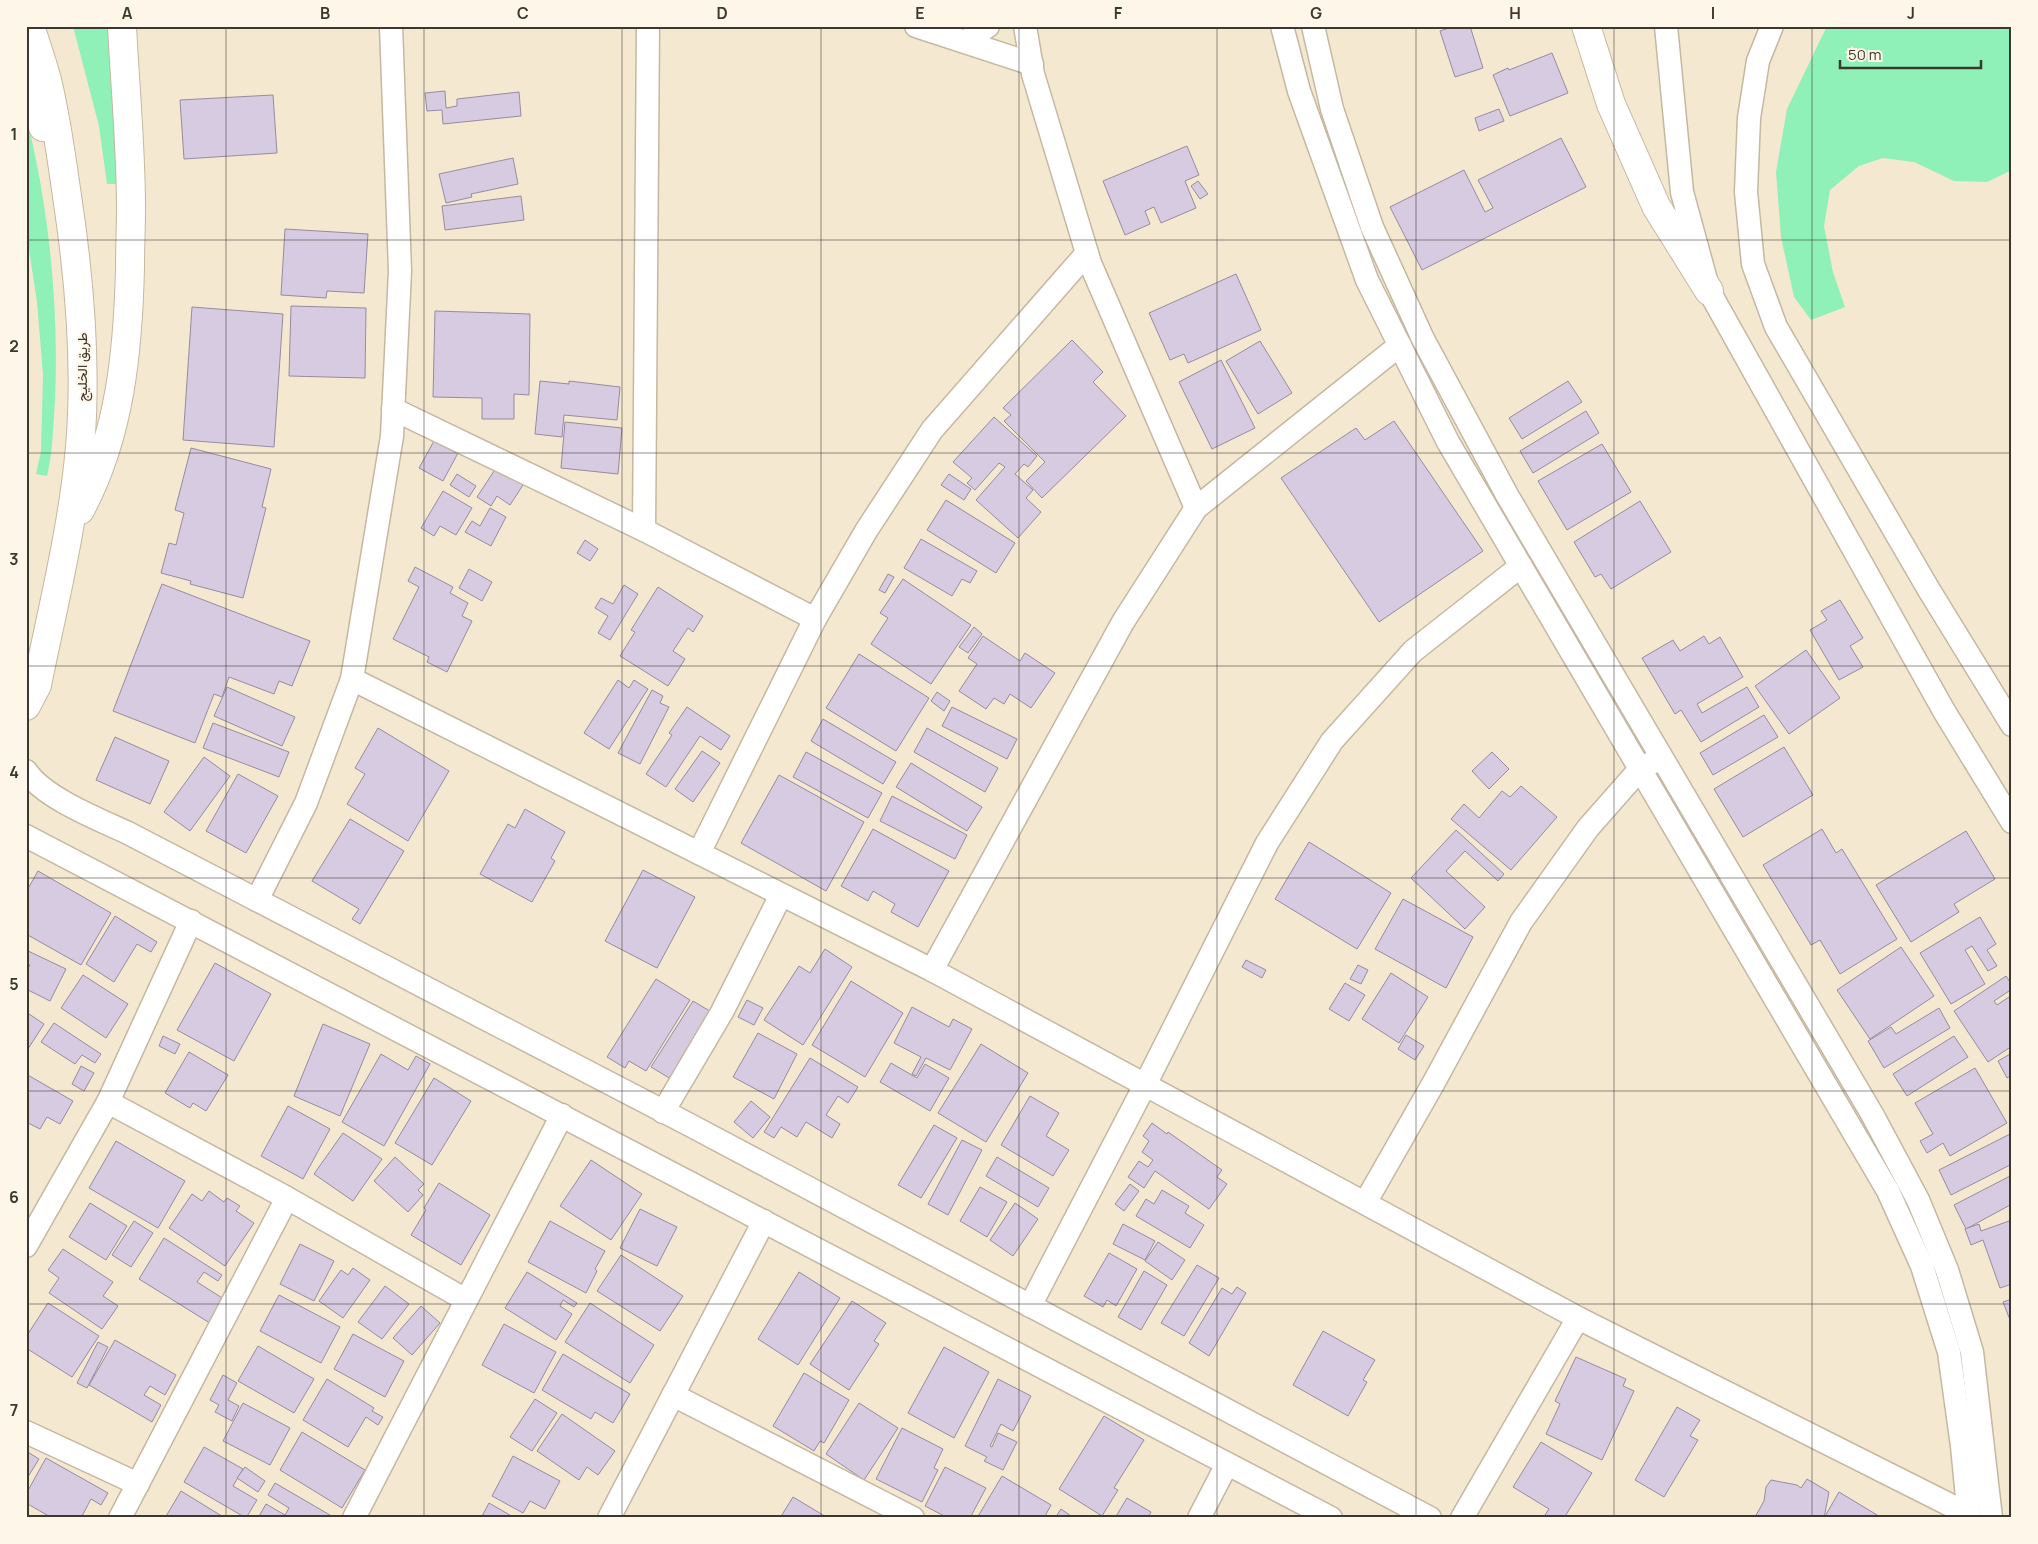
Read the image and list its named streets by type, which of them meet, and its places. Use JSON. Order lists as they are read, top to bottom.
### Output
{
  "streets": {
    "main road": ["طريق الخليج"]
  },
  "scale_bar": "50 m",
  "grid": {
    "columns": [
      "A",
      "B",
      "C",
      "D",
      "E",
      "F",
      "G",
      "H",
      "I",
      "J"
    ],
    "rows": [
      "1",
      "2",
      "3",
      "4",
      "5",
      "6",
      "7"
    ]
  }
}
